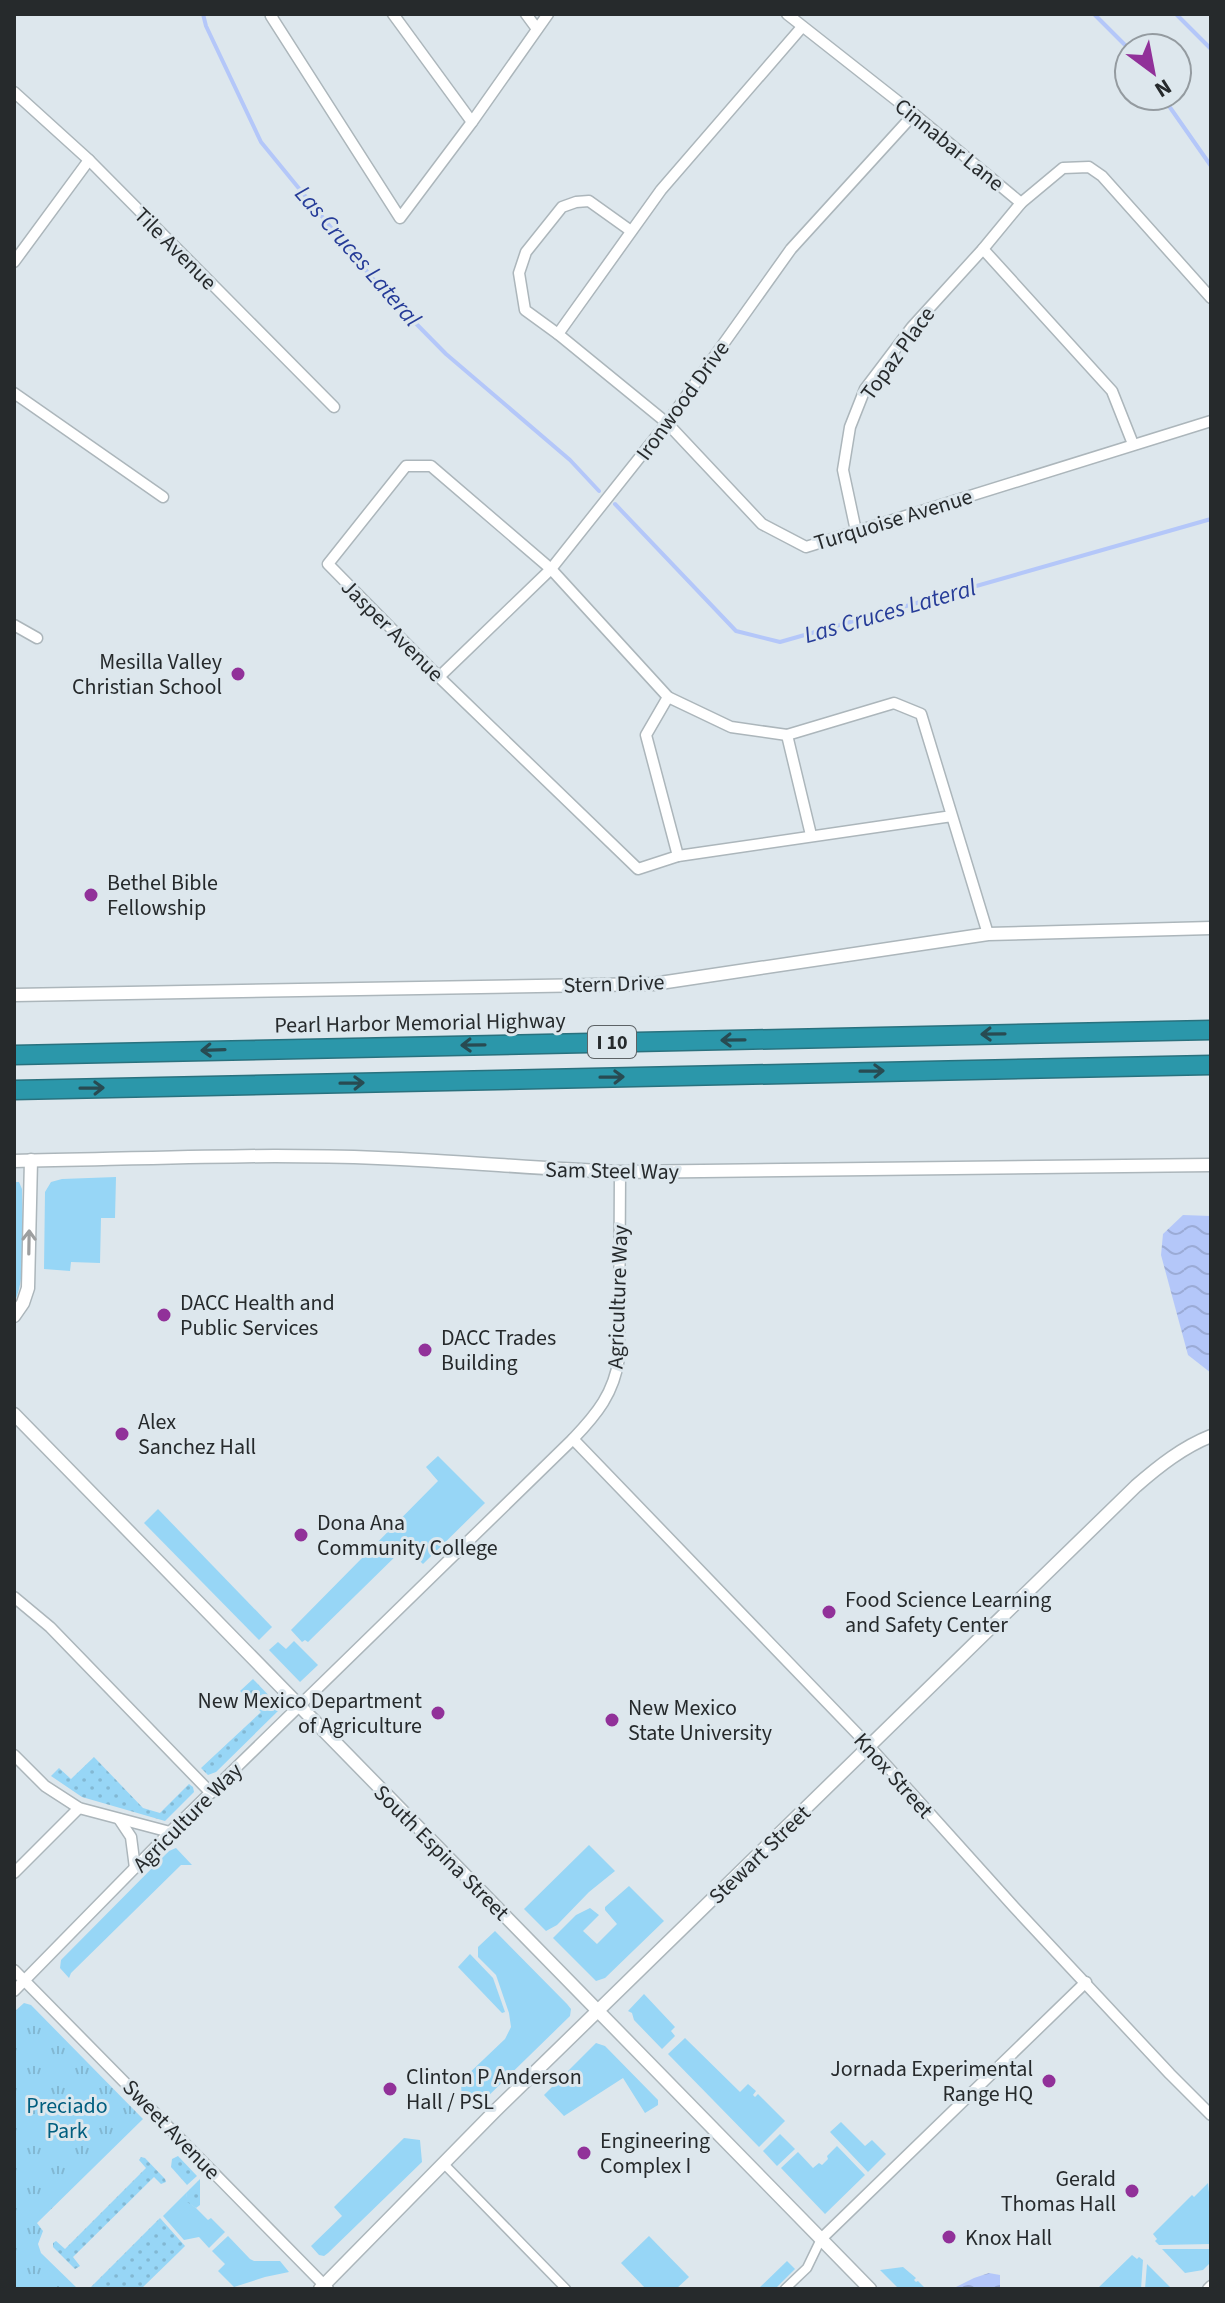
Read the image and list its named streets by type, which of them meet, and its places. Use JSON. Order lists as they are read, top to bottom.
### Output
{
  "streets": {
    "highway": ["Pearl Harbor Memorial Highway", "I 10"],
    "street": [
      "Cinnabar Lane",
      "Tile Avenue",
      "Topaz Place",
      "Ironwood Drive",
      "Turquoise Avenue",
      "Jasper Avenue",
      "Stern Drive",
      "Sam Steel Way",
      "Agriculture Way",
      "Knox Street",
      "South Espina Street",
      "Stewart Street",
      "Sweet Avenue"
    ]
  },
  "crossings": [
    ["Cinnabar Lane", "Topaz Place"],
    ["Cinnabar Lane", "Ironwood Drive"],
    ["Topaz Place", "Turquoise Avenue"],
    ["Ironwood Drive", "Turquoise Avenue"],
    ["Ironwood Drive", "Jasper Avenue"],
    ["Jasper Avenue", "Stern Drive"],
    ["Sam Steel Way", "Agriculture Way"],
    ["Agriculture Way", "Knox Street"],
    ["Agriculture Way", "South Espina Street"],
    ["Agriculture Way", "Sweet Avenue"],
    ["Knox Street", "Stewart Street"],
    ["South Espina Street", "Stewart Street"],
    ["Stewart Street", "Sweet Avenue"]
  ],
  "water": ["Las Cruces Lateral"],
  "parks": ["Preciado Park"],
  "places": [
    "Mesilla Valley Christian School",
    "Bethel Bible Fellowship",
    "DACC Health and Public Services",
    "DACC Trades Building",
    "Alex Sanchez Hall",
    "Dona Ana Community College",
    "Food Science Learning and Safety Center",
    "New Mexico Department of Agriculture",
    "New Mexico State University",
    "Jornada Experimental Range HQ",
    "Clinton P Anderson Hall / PSL",
    "Engineering Complex I",
    "Gerald Thomas Hall",
    "Knox Hall"
  ],
  "north": "bottom right"
}
